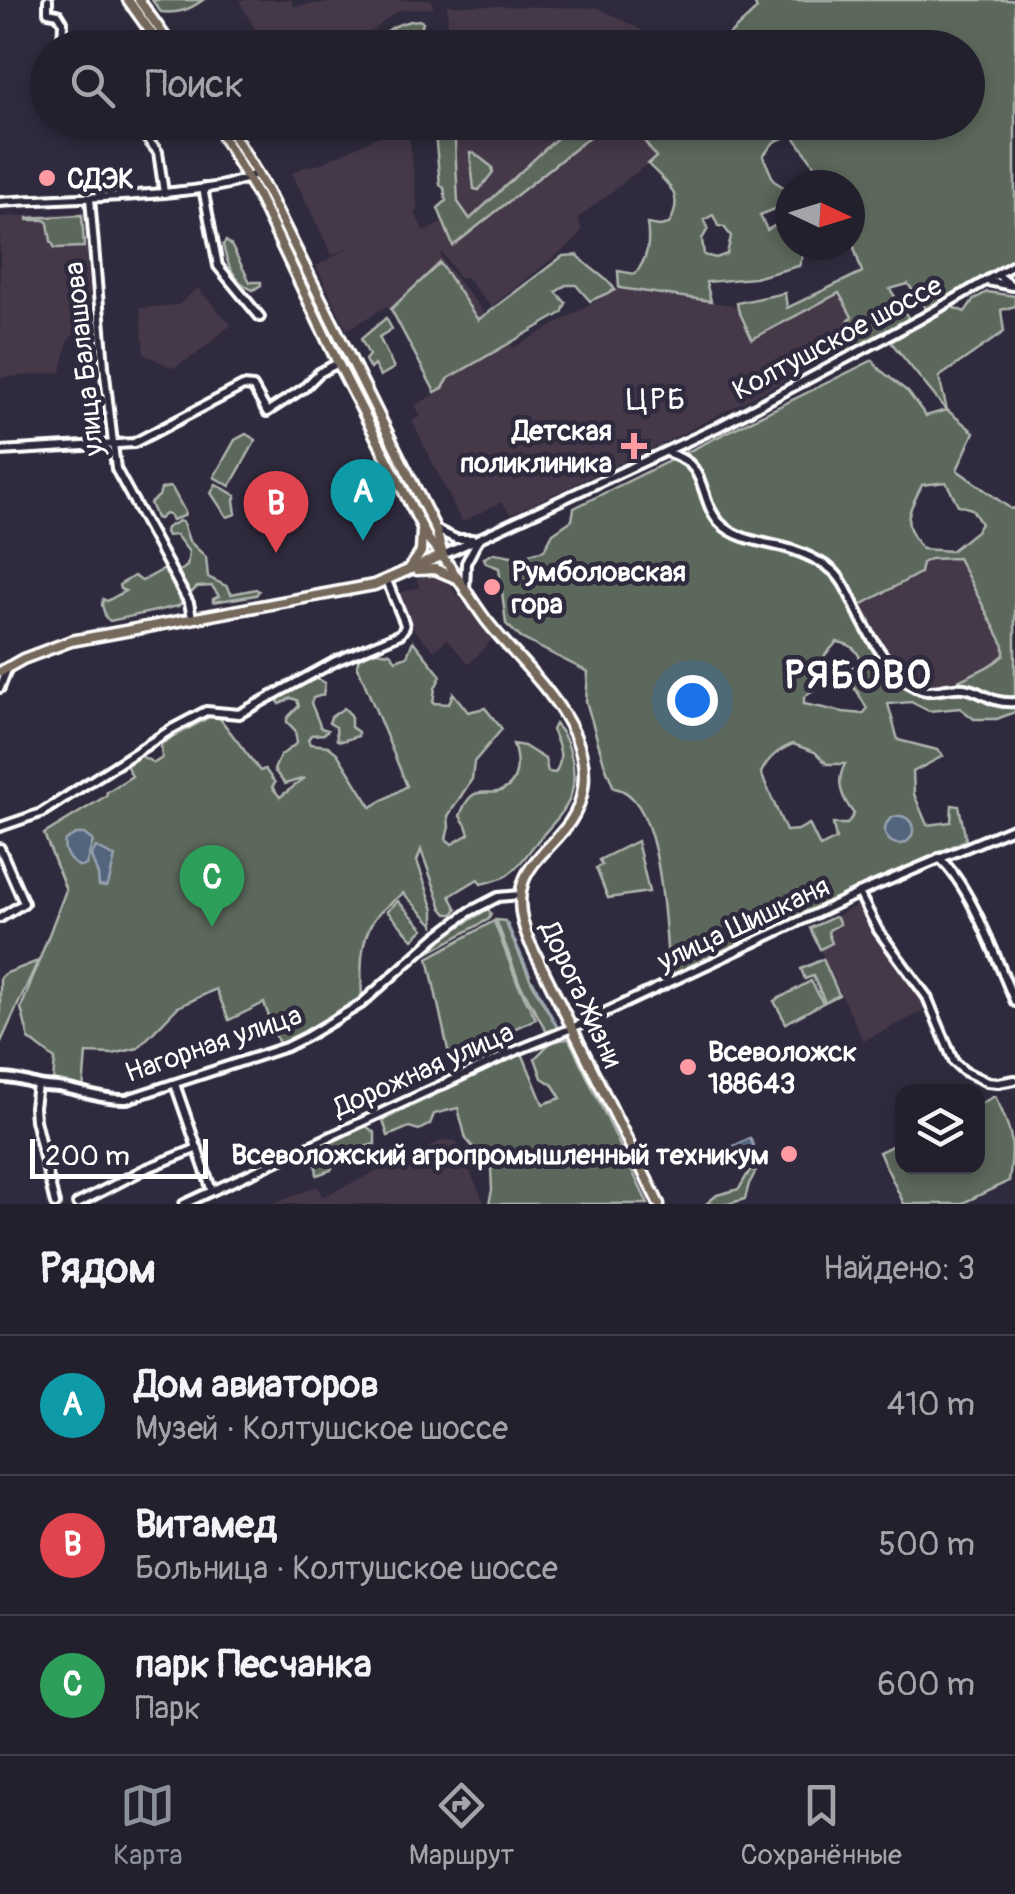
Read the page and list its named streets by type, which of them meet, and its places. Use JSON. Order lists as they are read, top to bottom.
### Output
{
  "streets": {
    "main road": ["Колтушское шоссе", "Дорога Жизни"],
    "street": [
      "улица Балашова",
      "улица Шишканя",
      "Нагорная улица",
      "Дорожная улица"
    ]
  },
  "crossings": [
    ["Колтушское шоссе", "улица Балашова"],
    ["Колтушское шоссе", "Дорога Жизни"],
    ["улица Шишканя", "Дорога Жизни"],
    ["улица Шишканя", "Дорожная улица"],
    ["Дорога Жизни", "Нагорная улица"],
    ["Дорога Жизни", "Дорожная улица"]
  ],
  "districts": ["ЦРБ", "РЯБОВО"],
  "places": {
    "other": [
      "СДЭК",
      "Румболовская гора",
      "Всеволожск 188643",
      "Всеволожский агропромышленный техникум"
    ],
    "health": ["Детская поликлиника"]
  },
  "scale_bar": "200 m",
  "north": "right",
  "page": {
    "search": "Поиск",
    "pins": ["A", "B", "C"],
    "scale": "200 m",
    "heading": ["Рядом", "Найдено: 3"],
    "list": [
      {
        "mark": "A",
        "name": "Дом авиаторов",
        "note": "Музей · Колтушское шоссе",
        "value": "410 m"
      },
      {
        "mark": "B",
        "name": "Витамед",
        "note": "Больница · Колтушское шоссе",
        "value": "500 m"
      },
      {
        "mark": "C",
        "name": "парк Песчанка",
        "note": "Парк",
        "value": "600 m"
      }
    ],
    "nav": ["Карта", "Маршрут", "Сохранённые"]
  }
}
